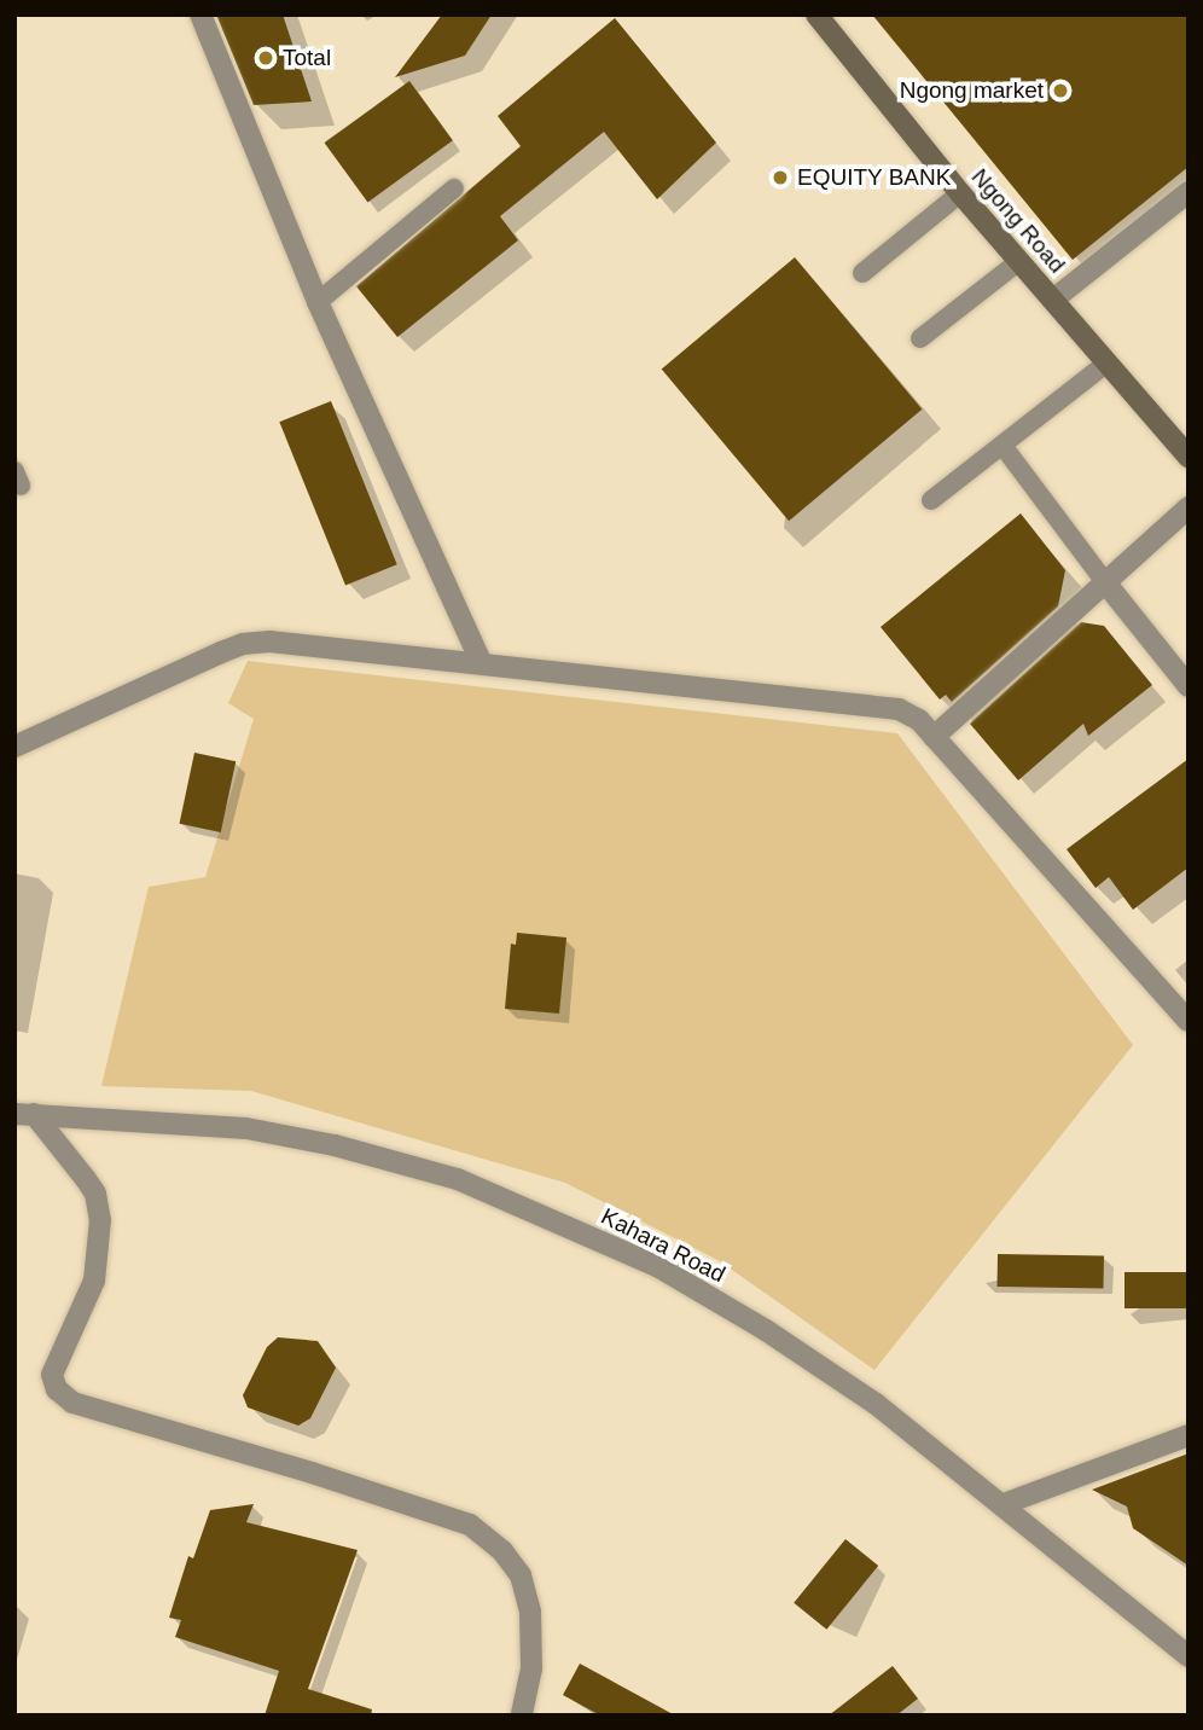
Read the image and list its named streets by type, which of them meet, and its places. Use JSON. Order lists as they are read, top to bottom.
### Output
{
  "streets": {
    "main road": ["Ngong Road"],
    "street": ["Kahara Road"]
  },
  "places": ["Total", "Ngong market", "EQUITY BANK"]
}
